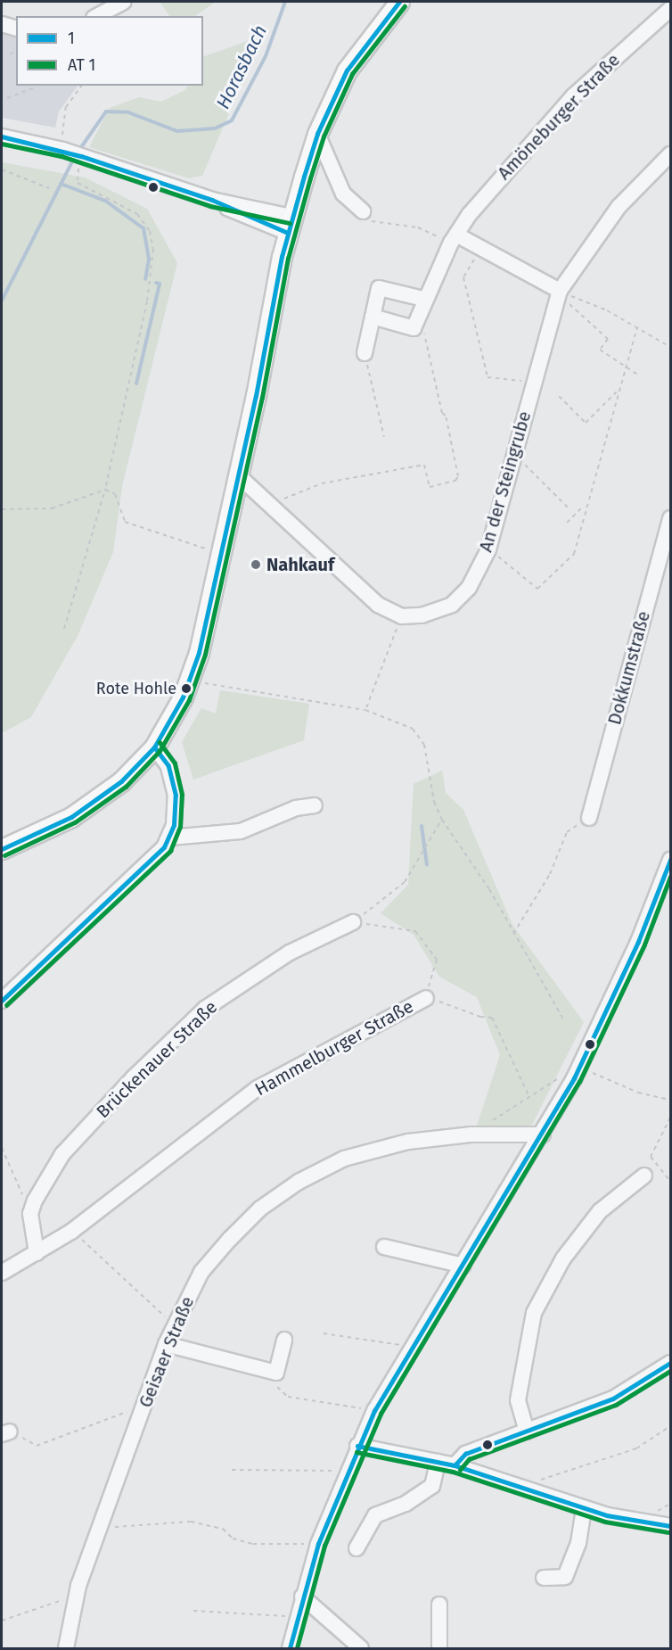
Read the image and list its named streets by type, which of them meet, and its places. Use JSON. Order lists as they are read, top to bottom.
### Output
{
  "streets": {
    "street": [
      "Amöneburger Straße",
      "An der Steingrube",
      "Dokkumstraße",
      "Hammelburger Straße",
      "Brückenauer Straße",
      "Geisaer Straße"
    ]
  },
  "crossings": [
    ["Hammelburger Straße", "Brückenauer Straße"]
  ],
  "water": ["Horasbach"],
  "places": ["Nahkauf", "Rote Hohle"],
  "lines": ["transit line 1"],
  "legend": ["1", "AT 1"]
}
